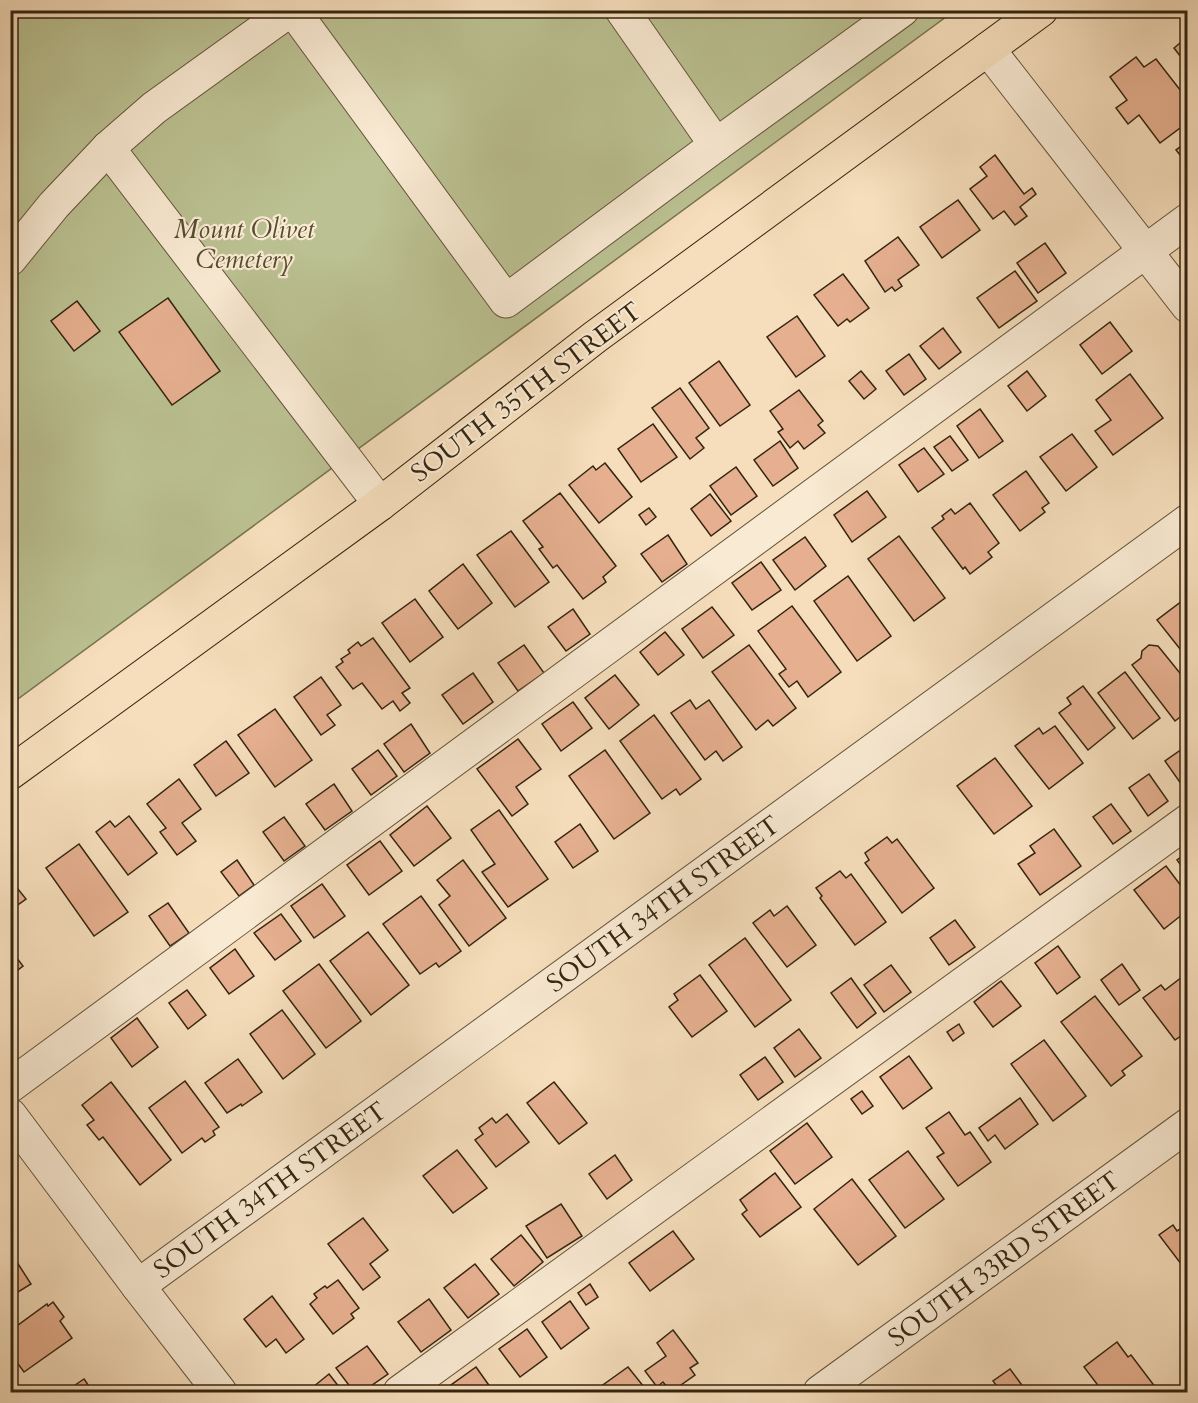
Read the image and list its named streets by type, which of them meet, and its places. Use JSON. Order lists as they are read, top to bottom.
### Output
{
  "streets": {
    "main road": ["SOUTH 35TH STREET"],
    "street": ["SOUTH 34TH STREET", "SOUTH 33RD STREET"]
  },
  "parks": ["Mount Olivet Cemetery"]
}
